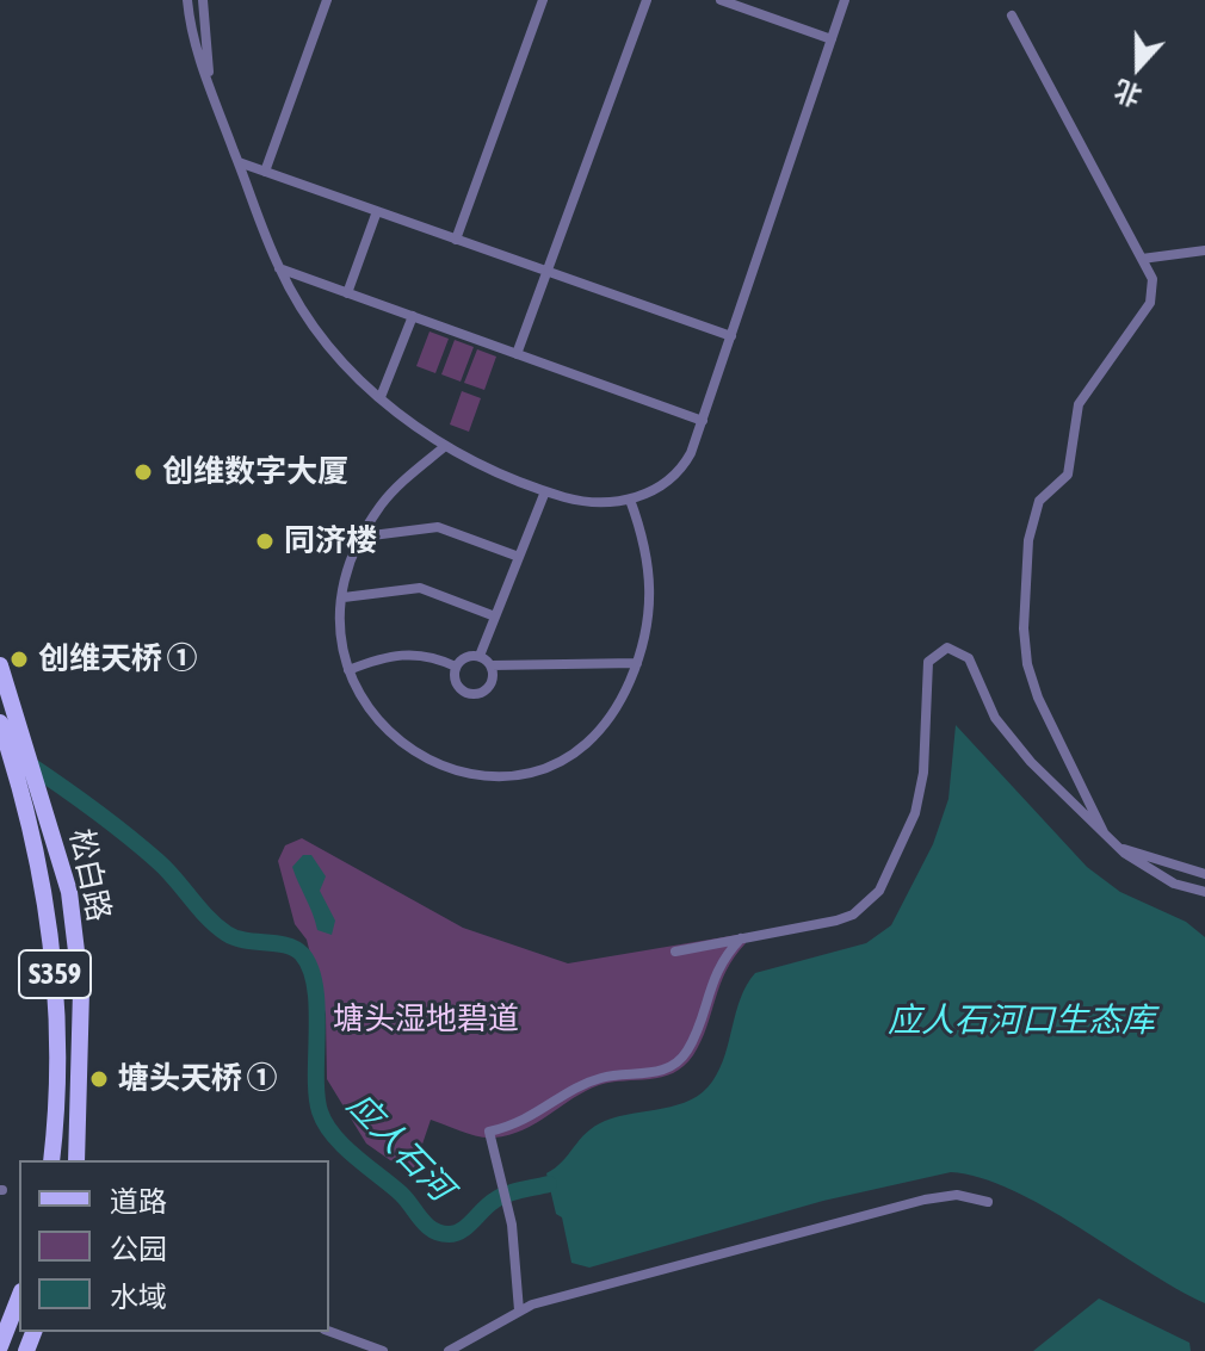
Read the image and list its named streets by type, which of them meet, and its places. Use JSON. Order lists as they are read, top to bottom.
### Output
{
  "streets": {
    "main road": ["松白路", "S359"]
  },
  "water": ["应人石河口生态库", "应人石河"],
  "parks": ["塘头湿地碧道"],
  "places": [
    "创维数字大厦",
    "同济楼",
    "创维天桥 ①",
    "塘头天桥 ①"
  ],
  "legend": ["道路", "公园", "水域"],
  "north": "bottom"
}
